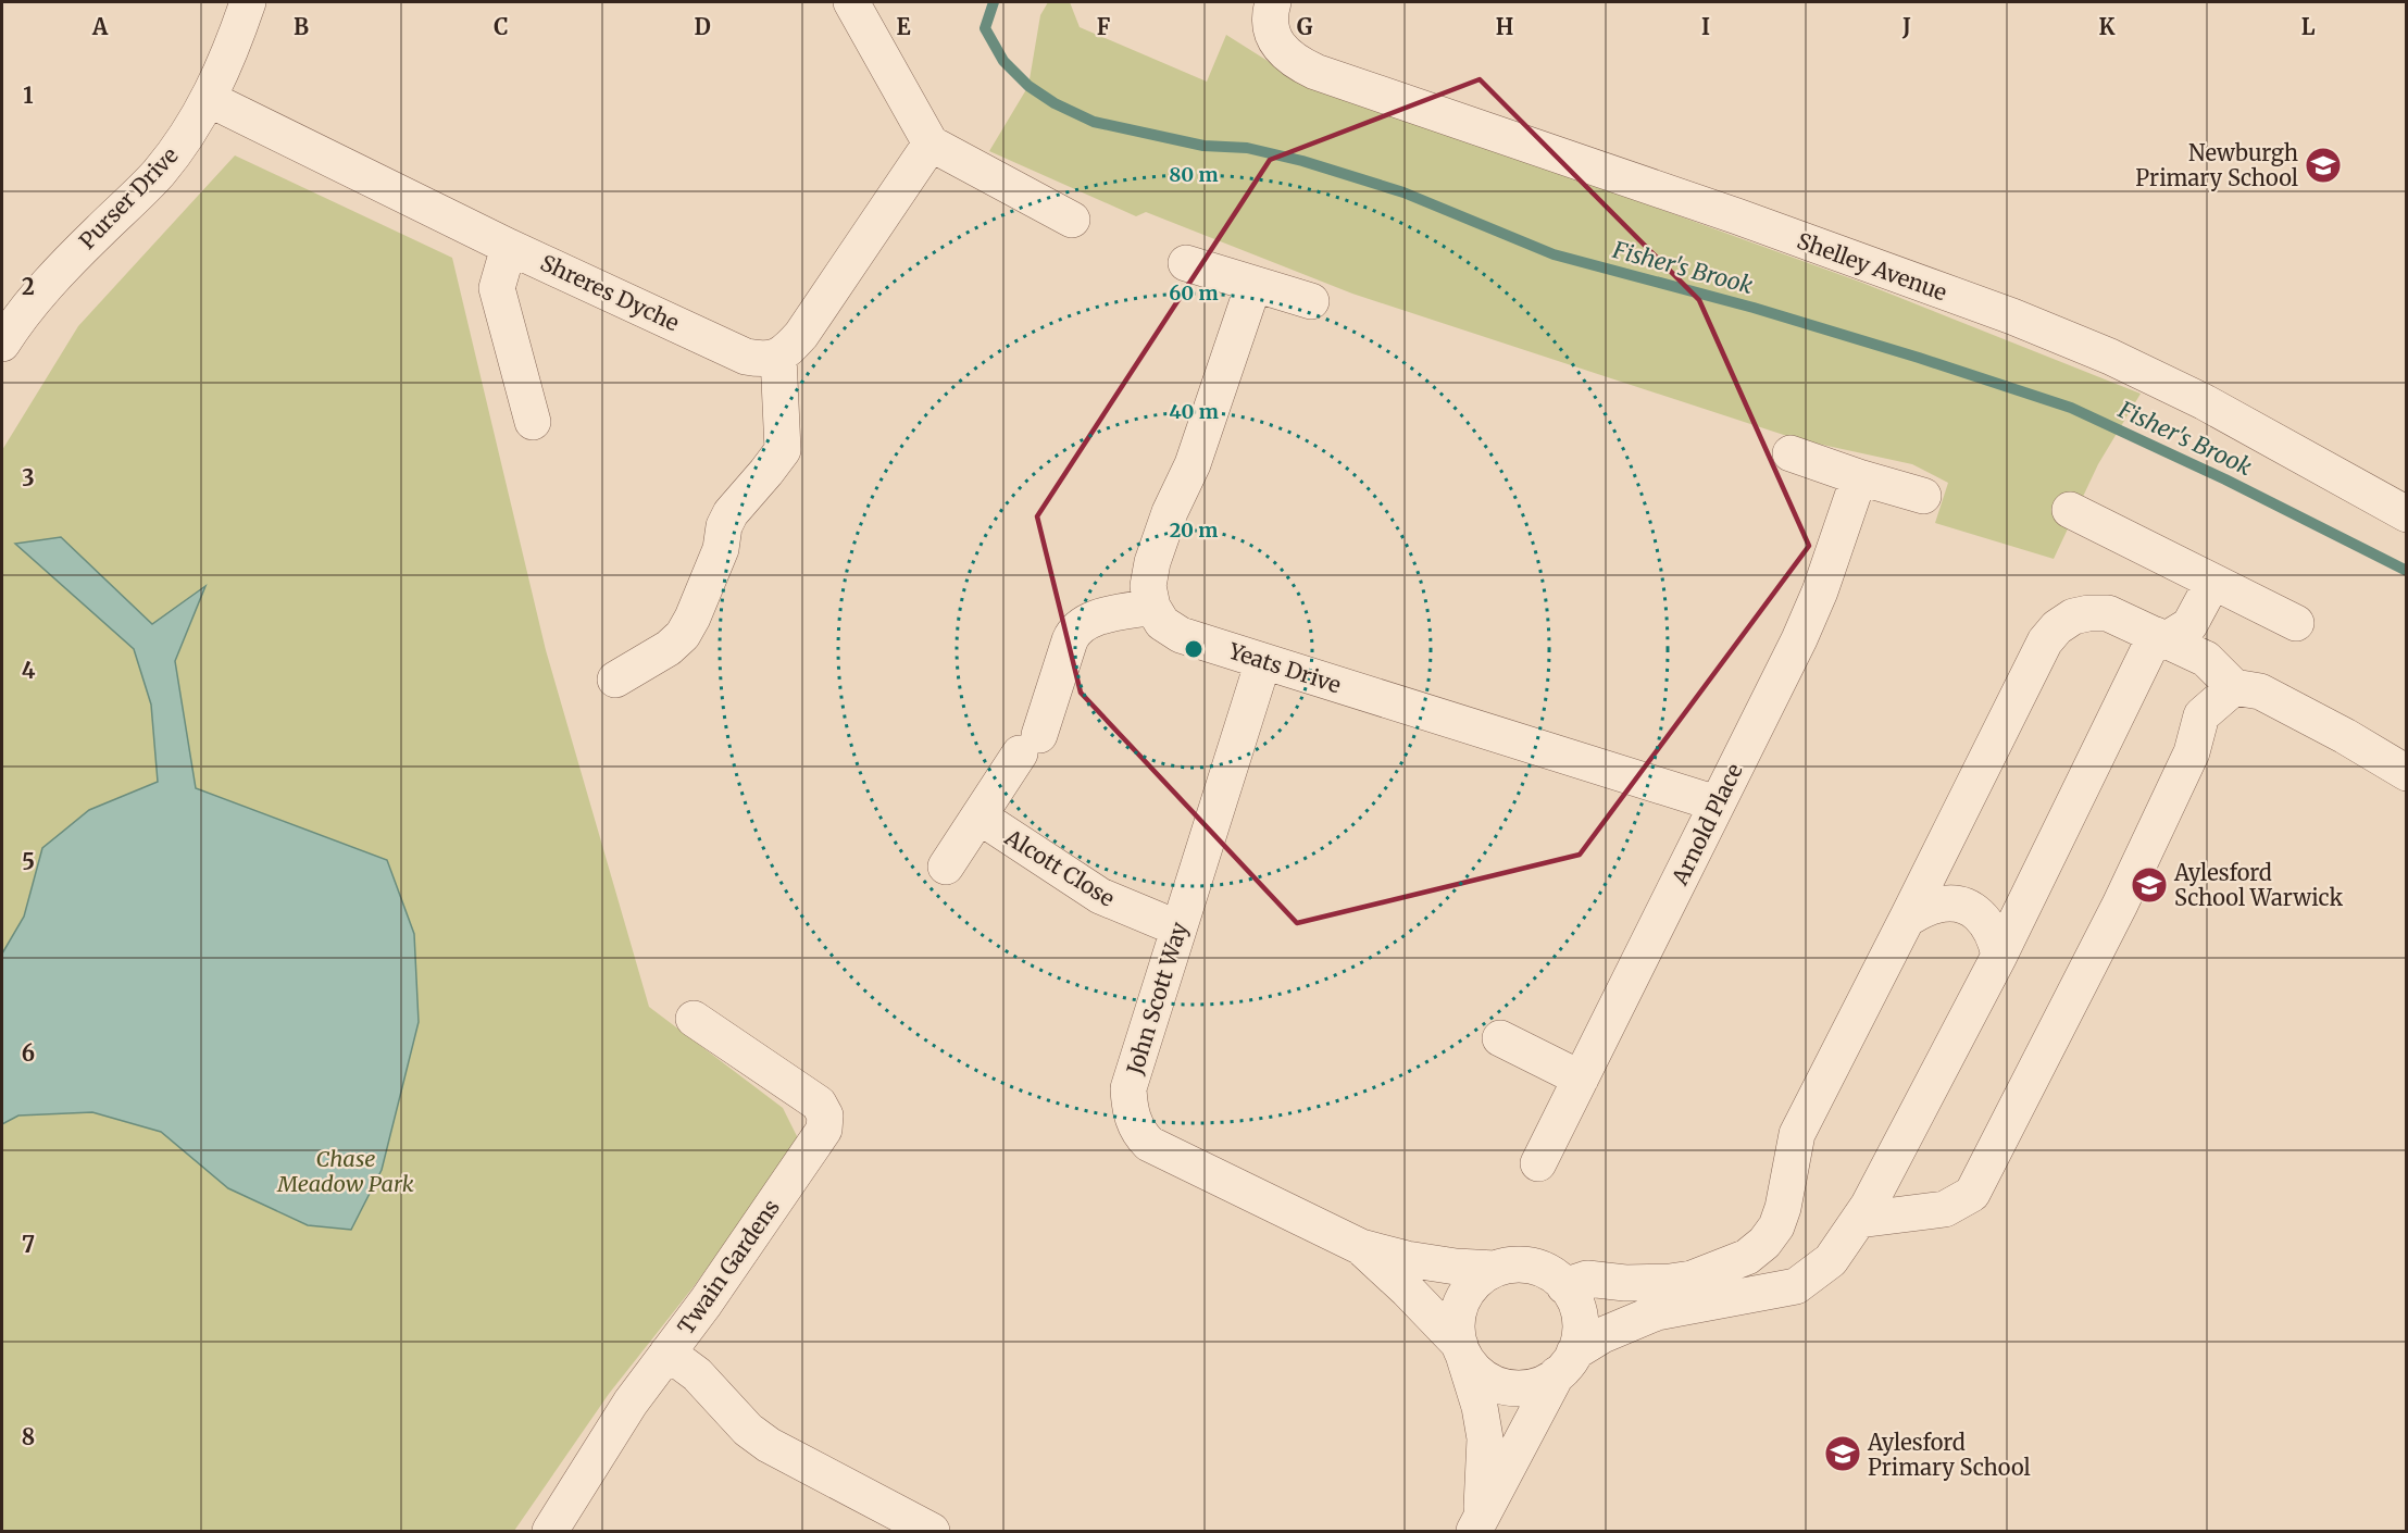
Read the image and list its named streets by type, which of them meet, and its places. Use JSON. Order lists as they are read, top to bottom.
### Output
{
  "streets": {
    "street": [
      "Purser Drive",
      "Shelley Avenue",
      "Shreres Dyche",
      "Yeats Drive",
      "Arnold Place",
      "Alcott Close",
      "John Scott Way",
      "Twain Gardens"
    ]
  },
  "crossings": [
    ["Purser Drive", "Shreres Dyche"],
    ["Yeats Drive", "Arnold Place"],
    ["Yeats Drive", "John Scott Way"],
    ["Alcott Close", "John Scott Way"]
  ],
  "water": ["Fisher's Brook"],
  "parks": ["Chase Meadow Park"],
  "places": {
    "school or university": ["Newburgh Primary School", "Aylesford School Warwick", "Aylesford Primary School"]
  },
  "grid": {
    "columns": [
      "A",
      "B",
      "C",
      "D",
      "E",
      "F",
      "G",
      "H",
      "I",
      "J",
      "K",
      "L"
    ],
    "rows": [
      "1",
      "2",
      "3",
      "4",
      "5",
      "6",
      "7",
      "8"
    ]
  },
  "rings": [
    "80 m",
    "60 m",
    "40 m",
    "20 m"
  ]
}
